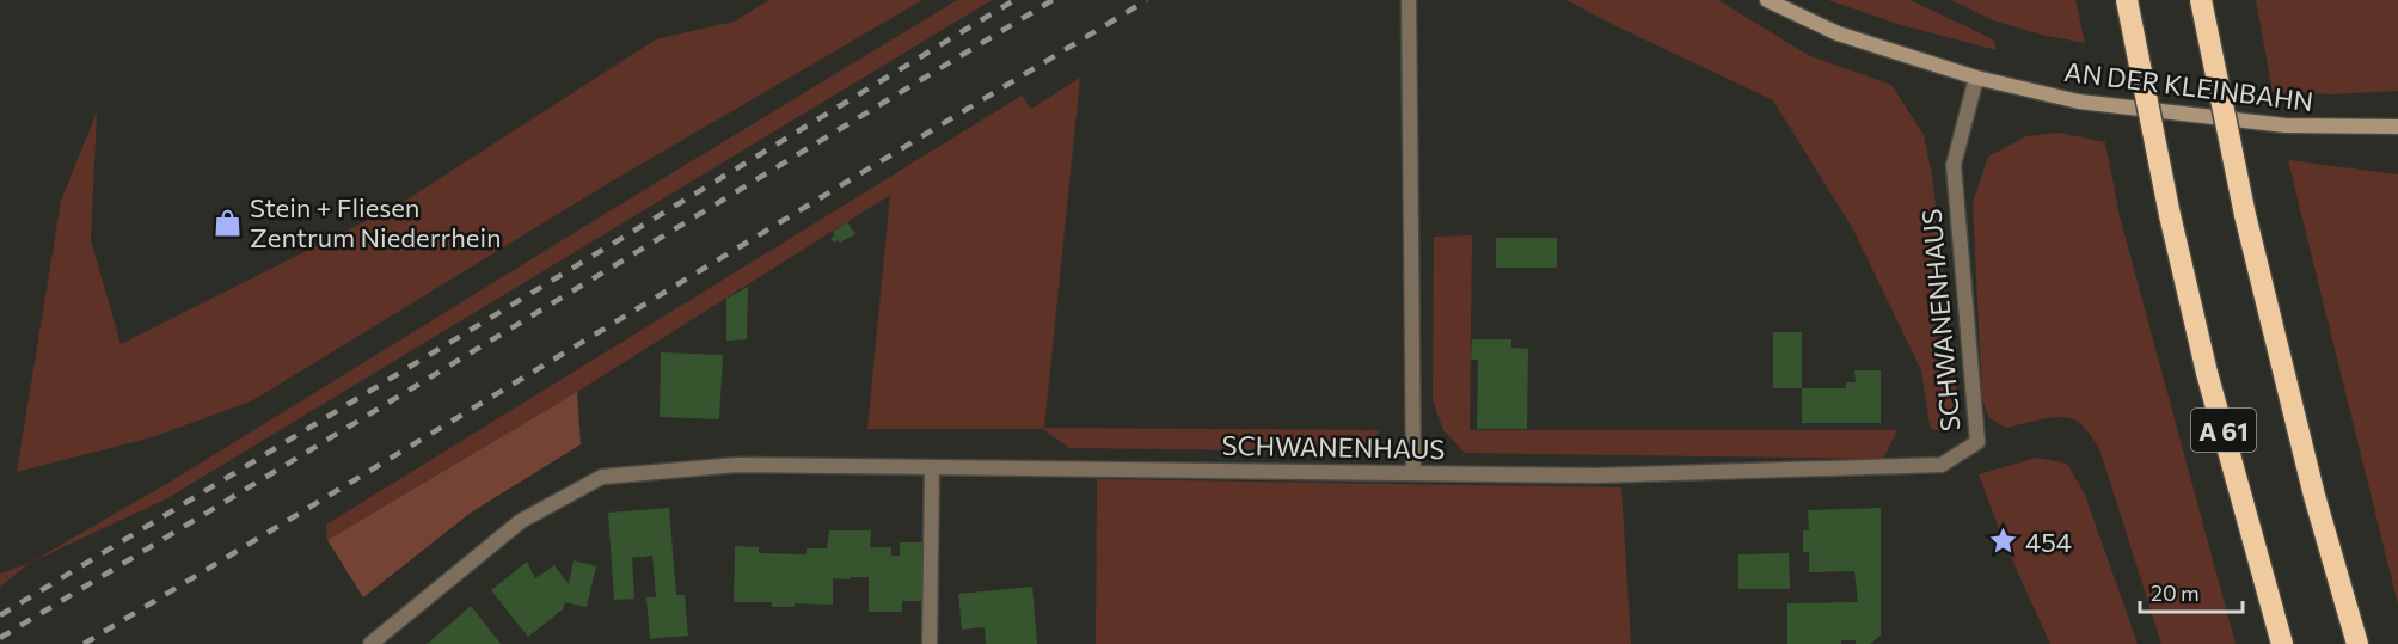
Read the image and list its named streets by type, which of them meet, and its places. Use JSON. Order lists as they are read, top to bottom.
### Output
{
  "streets": {
    "highway": ["A 61"],
    "main road": ["AN DER KLEINBAHN"],
    "street": ["SCHWANENHAUS"]
  },
  "crossings": [
    ["AN DER KLEINBAHN", "SCHWANENHAUS"]
  ],
  "places": {
    "shop": ["Stein + Fliesen Zentrum Niederrhein"],
    "place": ["454"]
  },
  "scale_bar": "20 m"
}
